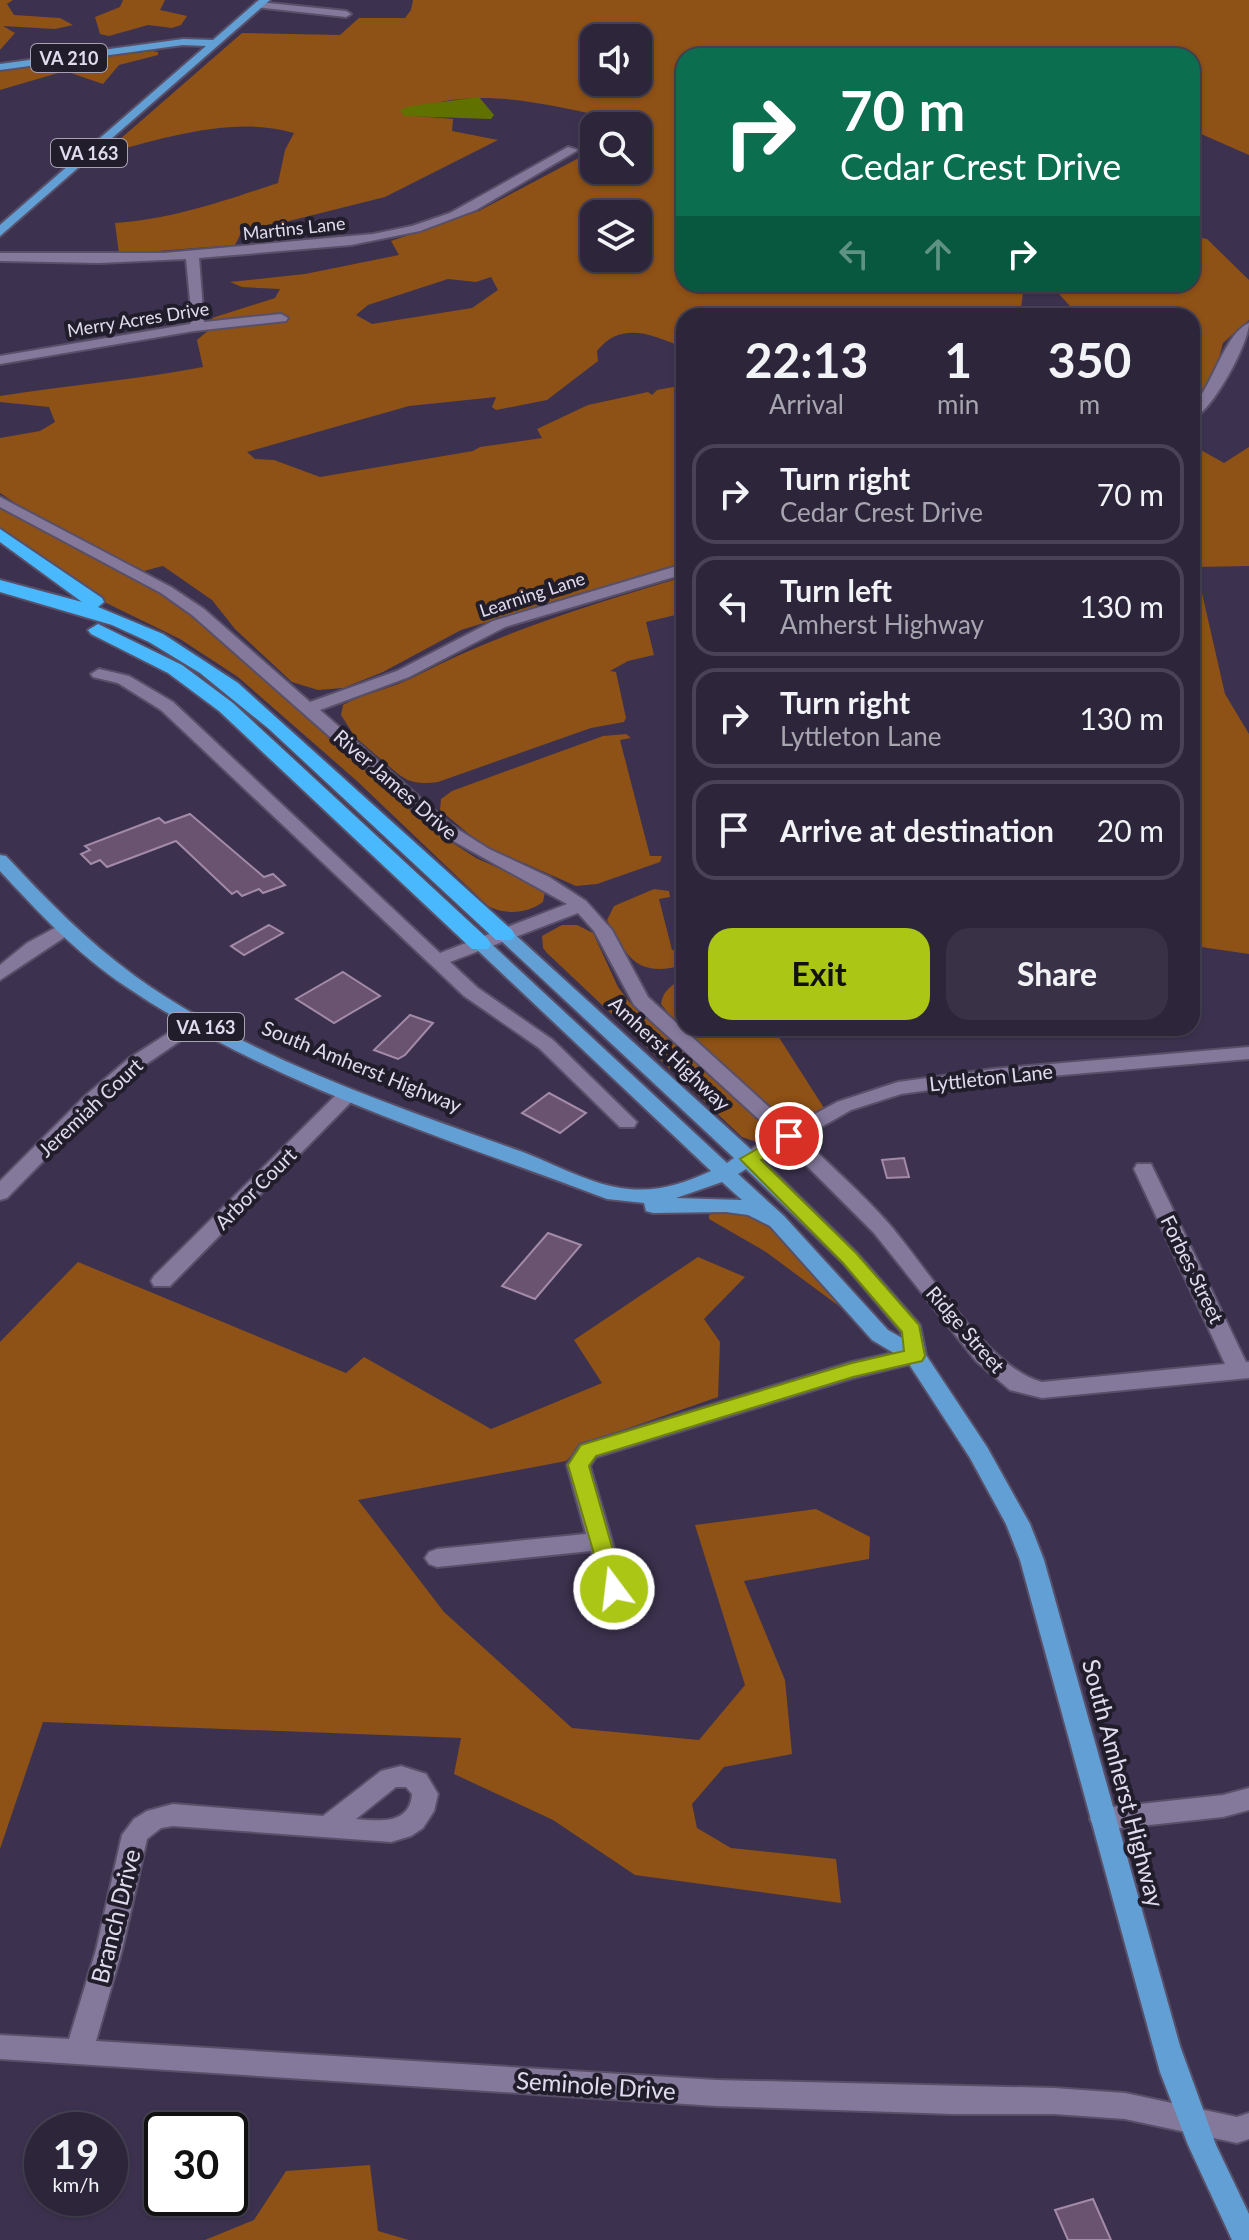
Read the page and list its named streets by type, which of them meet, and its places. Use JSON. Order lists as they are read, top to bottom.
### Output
{
  "streets": {
    "highway": ["Amherst Highway"],
    "main road": ["VA 210", "VA 163", "South Amherst Highway"],
    "street": [
      "Martins Lane",
      "Merry Acres Drive",
      "Learning Lane",
      "River James Drive",
      "Lyttleton Lane",
      "Jeremiah Court",
      "Arbor Court",
      "Forbes Street",
      "Ridge Street",
      "Branch Drive",
      "Seminole Drive"
    ]
  },
  "crossings": [
    ["VA 210", "VA 163"],
    ["Learning Lane", "River James Drive"],
    ["River James Drive", "Lyttleton Lane"],
    ["River James Drive", "Ridge Street"],
    ["Amherst Highway", "South Amherst Highway"],
    ["Amherst Highway", "Lyttleton Lane"],
    ["South Amherst Highway", "Lyttleton Lane"],
    ["South Amherst Highway", "Jeremiah Court"],
    ["South Amherst Highway", "Arbor Court"],
    ["South Amherst Highway", "Seminole Drive"],
    ["Lyttleton Lane", "Ridge Street"],
    ["Forbes Street", "Ridge Street"],
    ["Branch Drive", "Seminole Drive"]
  ],
  "page": {
    "turn": ["70 m", "Cedar Crest Drive"],
    "eta": [
      "22:13",
      "Arrival",
      "1",
      "min",
      "350",
      "m"
    ],
    "list": [
      {
        "name": "Turn right",
        "note": "Cedar Crest Drive",
        "value": "70 m"
      },
      {
        "name": "Turn left",
        "note": "Amherst Highway",
        "value": "130 m"
      },
      {
        "name": "Turn right",
        "note": "Lyttleton Lane",
        "value": "130 m"
      },
      {
        "name": "Arrive at destination",
        "value": "20 m"
      }
    ],
    "buttons": ["Exit", "Share"],
    "speed": "19 km/h",
    "limit": "30"
  }
}
